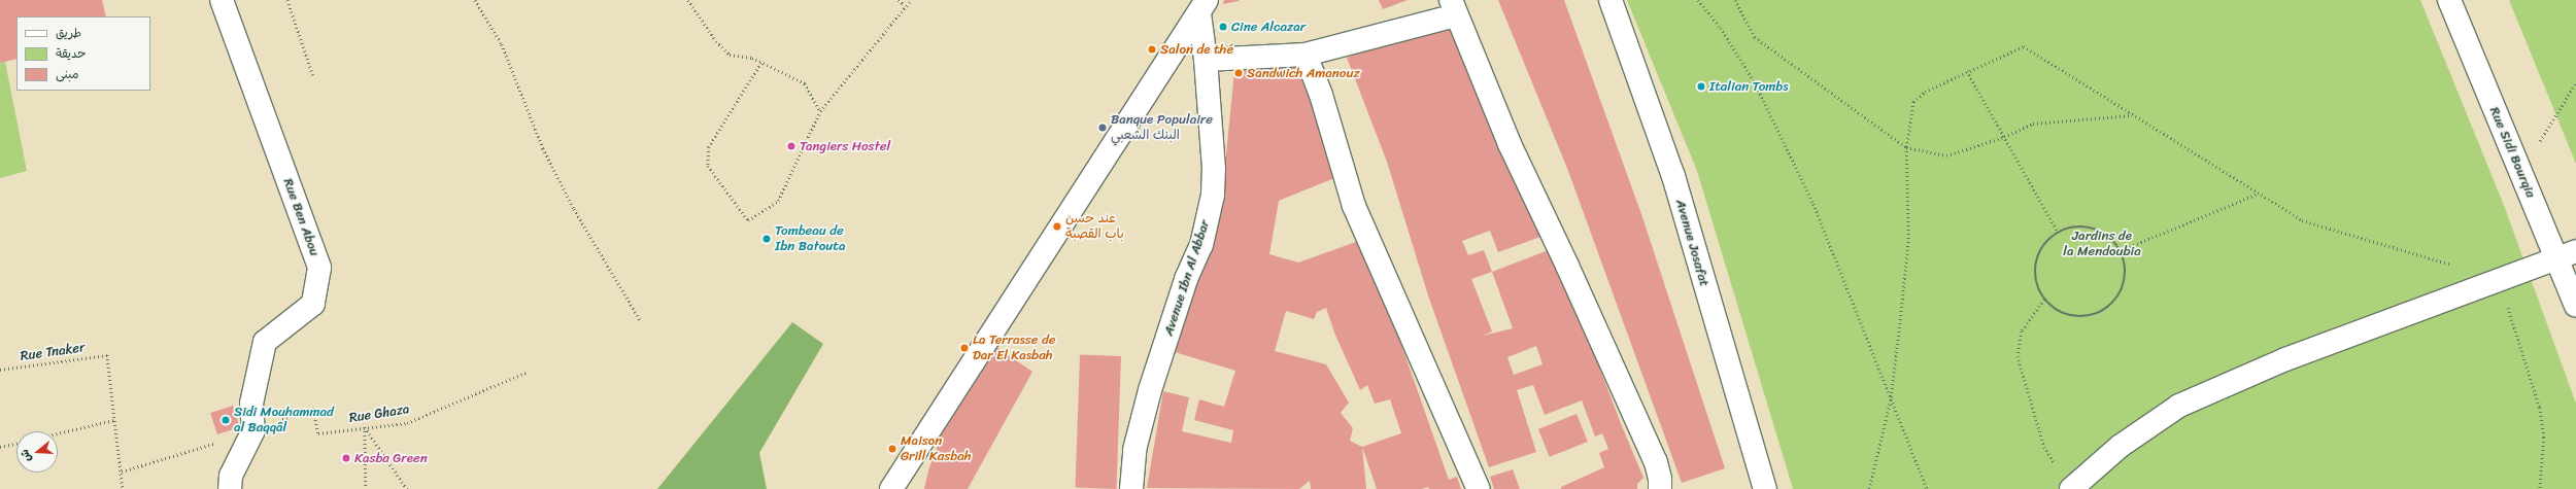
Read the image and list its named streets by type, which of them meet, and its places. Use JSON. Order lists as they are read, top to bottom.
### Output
{
  "streets": {
    "street": [
      "Rue Sidi Bourqia",
      "Rue Ben Abou",
      "Avenue Josafat",
      "Avenue Ibn Al Abbar"
    ],
    "path": ["Rue Tnaker", "Rue Ghaza"]
  },
  "crossings": [
    ["Rue Ben Abou", "Rue Ghaza"]
  ],
  "parks": ["Jardins de la Mendoubia"],
  "places": [
    "Cine Alcazar",
    "Salon de thé",
    "Sandwich Amanouz",
    "Italian Tombs",
    "Banque Populaire البنك الشعبي",
    "Tangiers Hostel",
    "عند حسن باب القصبة",
    "Tombeau de Ibn Batouta",
    "La Terrasse de Dar El Kasbah",
    "Sidi Mouhammad al Baqqâl",
    "Maison Grill Kasbah",
    "Kasba Green"
  ],
  "legend": ["طريق", "حديقة", "مبنى"],
  "north": "left"
}
